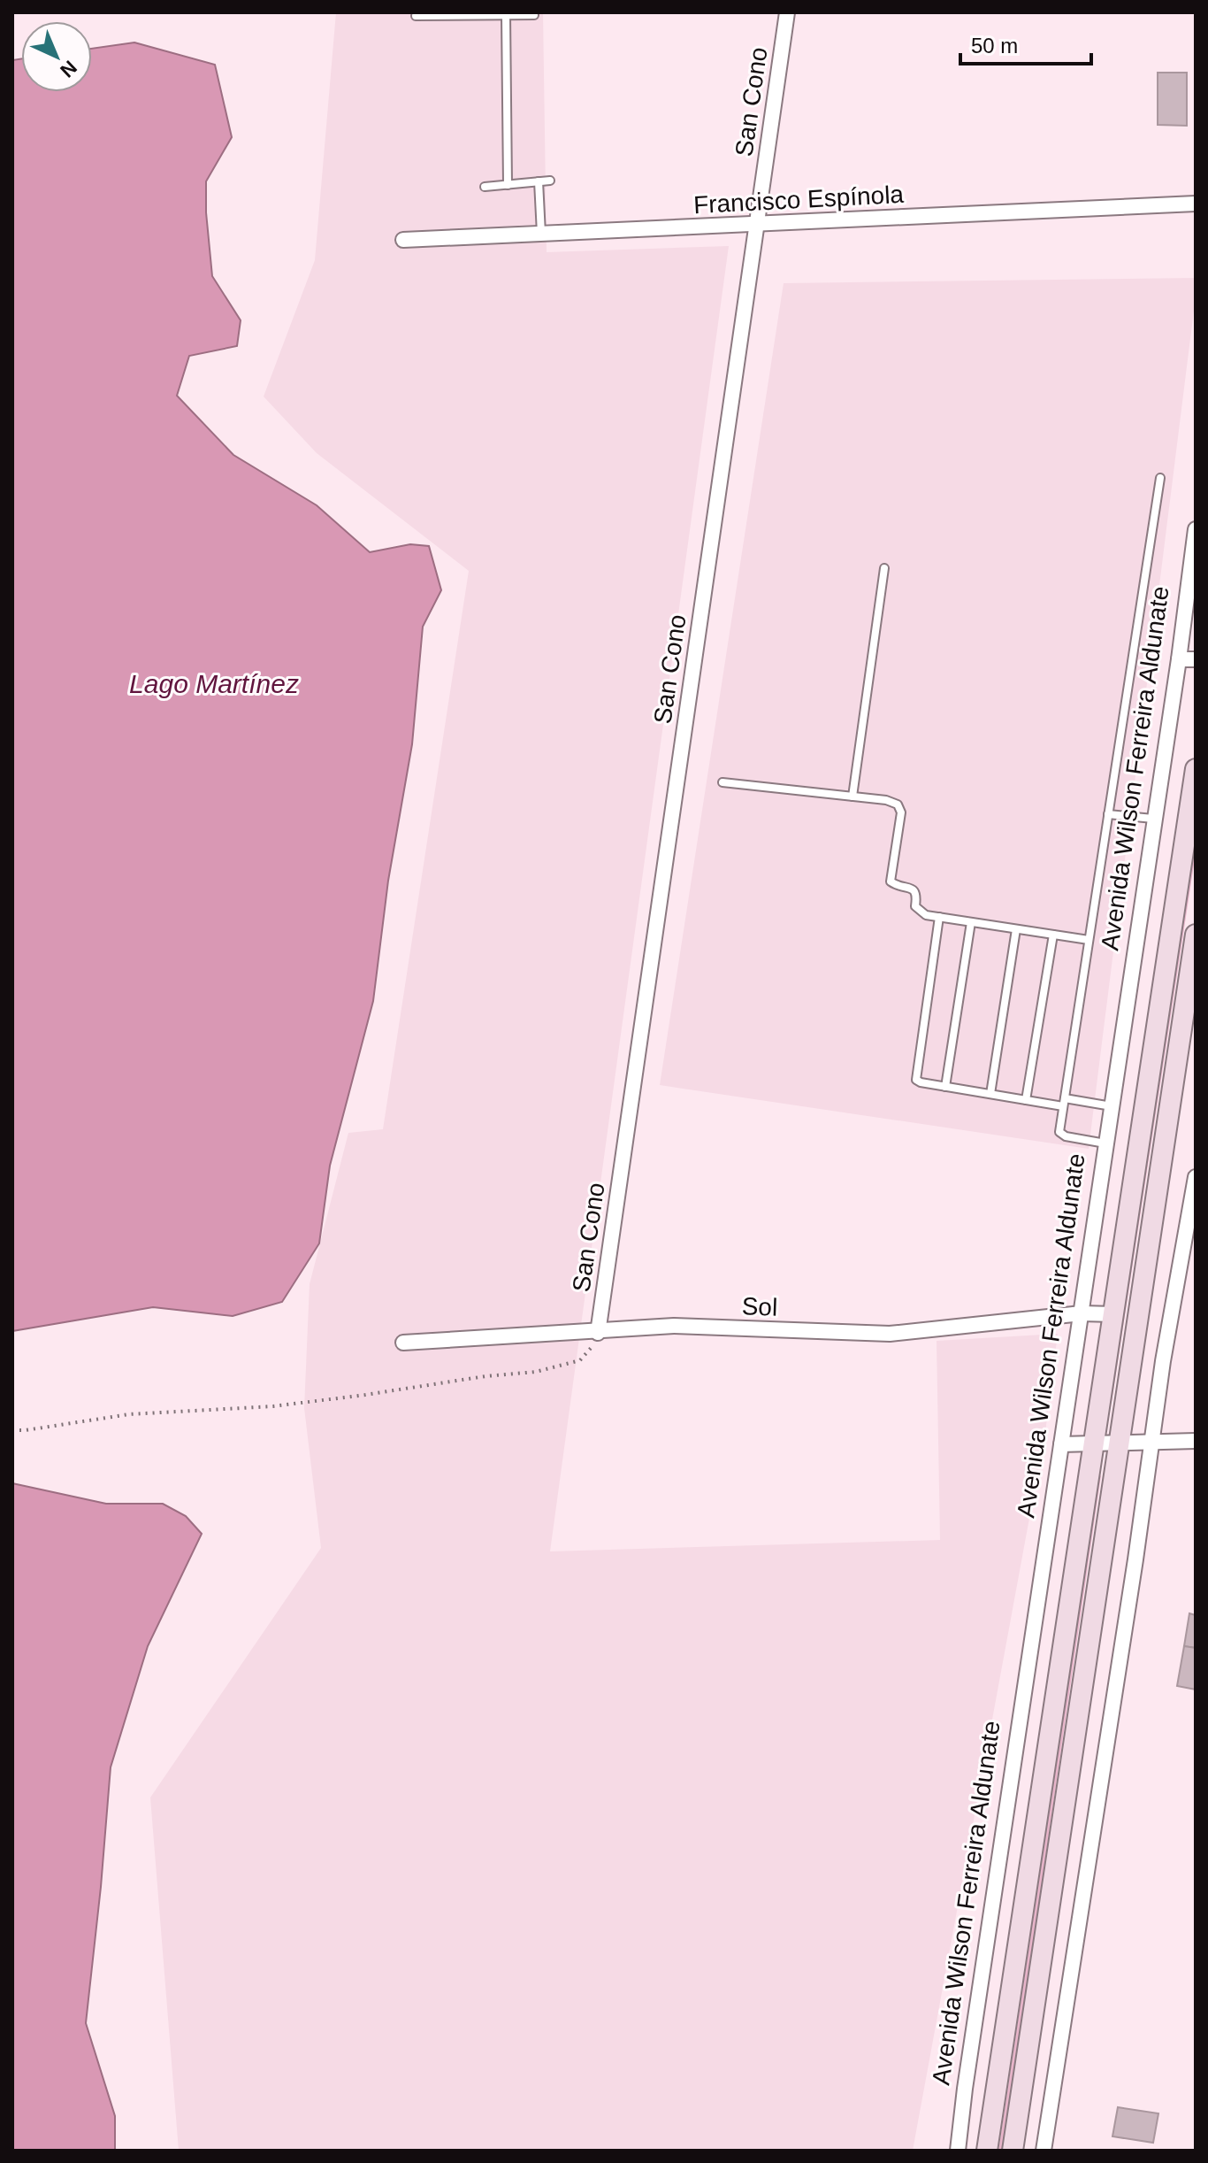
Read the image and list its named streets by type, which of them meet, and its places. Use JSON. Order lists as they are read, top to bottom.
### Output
{
  "streets": {
    "street": [
      "San Cono",
      "Francisco Espínola",
      "Avenida Wilson Ferreira Aldunate",
      "Sol"
    ]
  },
  "crossings": [
    ["San Cono", "Francisco Espínola"],
    ["San Cono", "Sol"],
    ["Avenida Wilson Ferreira Aldunate", "Sol"]
  ],
  "water": ["Lago Martínez"],
  "scale_bar": "50 m",
  "north": "bottom right"
}
